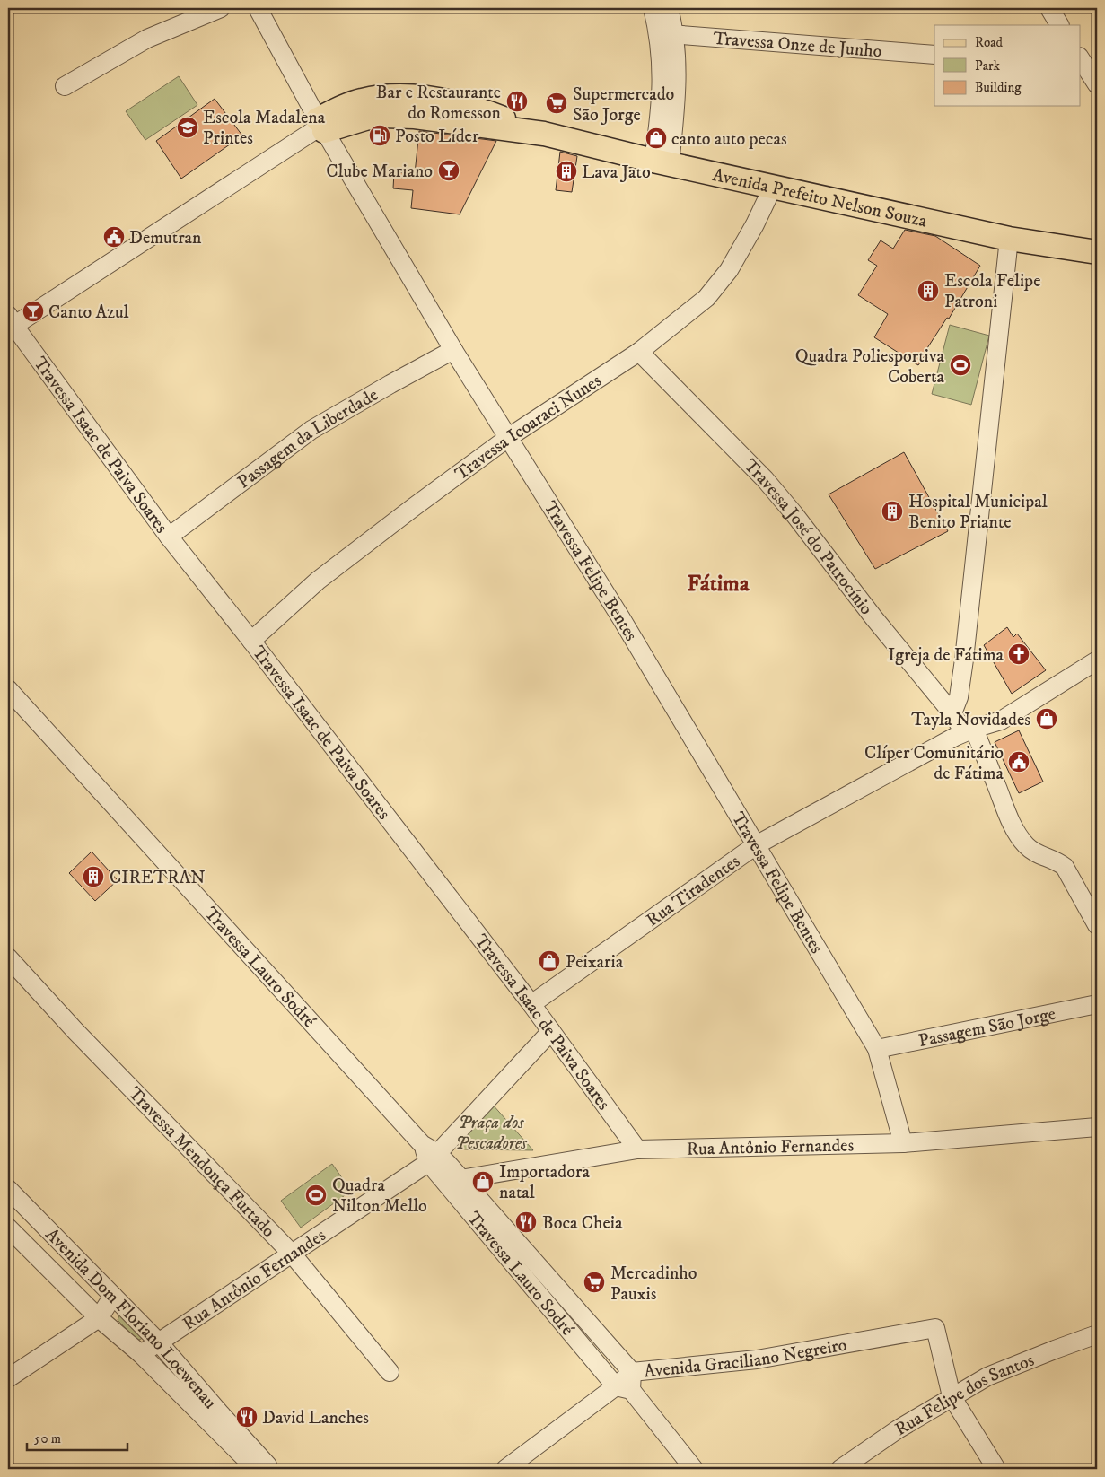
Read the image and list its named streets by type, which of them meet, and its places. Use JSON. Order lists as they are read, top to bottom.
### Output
{
  "streets": {
    "main road": ["Avenida Prefeito Nelson Souza"],
    "street": [
      "Travessa Onze de Junho",
      "Travessa Icoaraci Nunes",
      "Passagem da Liberdade",
      "Travessa Isaac de Paiva Soares",
      "Travessa José do Patrocínio",
      "Travessa Felipe Bentes",
      "Rua Tiradentes",
      "Travessa Lauro Sodré",
      "Passagem São Jorge",
      "Rua Antônio Fernandes",
      "Travessa Mendonça Furtado",
      "Avenida Dom Floriano Loewenau",
      "Avenida Graciliano Negreiro",
      "Rua Felipe dos Santos"
    ]
  },
  "crossings": [
    ["Avenida Prefeito Nelson Souza", "Travessa Icoaraci Nunes"],
    ["Avenida Prefeito Nelson Souza", "Travessa Felipe Bentes"],
    ["Travessa Icoaraci Nunes", "Travessa Isaac de Paiva Soares"],
    ["Travessa Icoaraci Nunes", "Travessa José do Patrocínio"],
    ["Travessa Icoaraci Nunes", "Travessa Felipe Bentes"],
    ["Passagem da Liberdade", "Travessa Isaac de Paiva Soares"],
    ["Passagem da Liberdade", "Travessa Felipe Bentes"],
    ["Travessa Isaac de Paiva Soares", "Rua Tiradentes"],
    ["Travessa Isaac de Paiva Soares", "Rua Antônio Fernandes"],
    ["Travessa José do Patrocínio", "Rua Tiradentes"],
    ["Travessa Felipe Bentes", "Rua Tiradentes"],
    ["Travessa Felipe Bentes", "Passagem São Jorge"],
    ["Travessa Felipe Bentes", "Rua Antônio Fernandes"],
    ["Travessa Lauro Sodré", "Rua Antônio Fernandes"],
    ["Travessa Lauro Sodré", "Avenida Graciliano Negreiro"],
    ["Rua Antônio Fernandes", "Travessa Mendonça Furtado"],
    ["Rua Antônio Fernandes", "Avenida Dom Floriano Loewenau"],
    ["Avenida Graciliano Negreiro", "Rua Felipe dos Santos"]
  ],
  "districts": ["Fátima"],
  "parks": ["Praça dos Pescadores"],
  "places": {
    "restaurant": ["Bar e Restaurante do Romesson", "Boca Cheia", "David Lanches"],
    "supermarket": ["Supermercado São Jorge", "Mercadinho Pauxis"],
    "school or university": ["Escola Madalena Printes"],
    "fuel station": ["Posto Líder"],
    "shop": [
      "canto auto pecas",
      "Tayla Novidades",
      "Peixaria",
      "Importadora natal"
    ],
    "bar": ["Clube Mariano", "Canto Azul"],
    "building": [
      "Lava Jato",
      "Escola Felipe Patroni",
      "Hospital Municipal Benito Priante",
      "CIRETRAN"
    ],
    "public building": ["Demutran", "Clíper Comunitário de Fátima"],
    "sports": ["Quadra Poliesportiva Coberta", "Quadra Nilton Mello"],
    "church": ["Igreja de Fátima"]
  },
  "legend": ["Road", "Park", "Building"],
  "scale_bar": "50 m"
}
